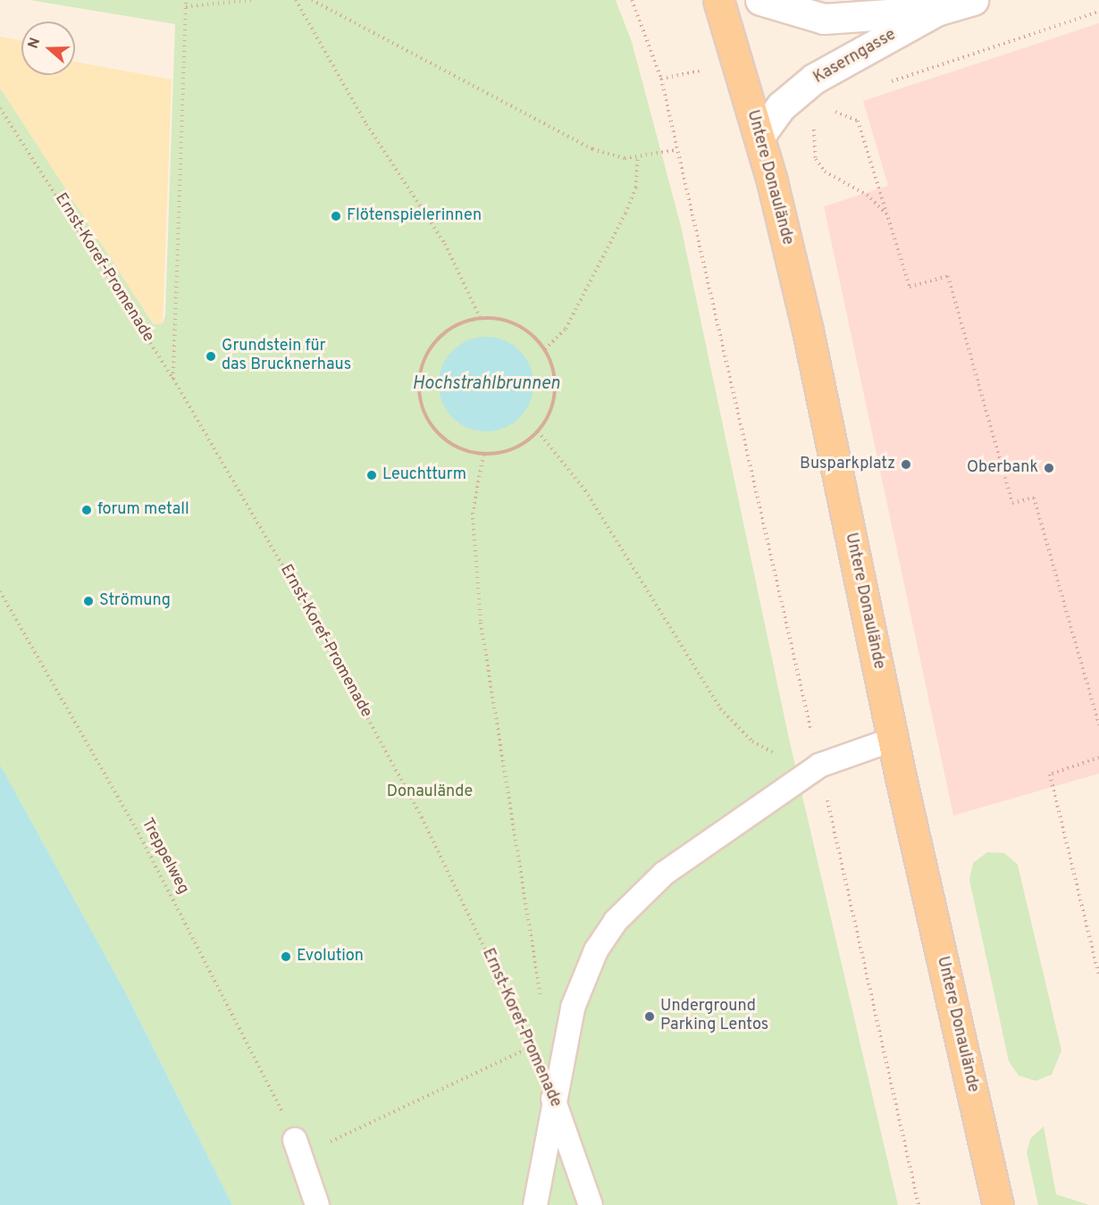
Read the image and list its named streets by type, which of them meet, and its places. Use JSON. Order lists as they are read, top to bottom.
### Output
{
  "streets": {
    "main road": ["Kaserngasse", "Untere Donaulände"],
    "lane": ["Ernst-Koref-Promenade"],
    "path": ["Treppelweg"]
  },
  "crossings": [
    ["Kaserngasse", "Untere Donaulände"]
  ],
  "water": ["Hochstrahlbrunnen"],
  "parks": ["Donaulände"],
  "places": [
    "Flötenspielerinnen",
    "Grundstein für das Brucknerhaus",
    "Busparkplatz",
    "Oberbank",
    "Leuchtturm",
    "forum metall",
    "Strömung",
    "Evolution",
    "Underground Parking Lentos"
  ],
  "north": "left"
}
